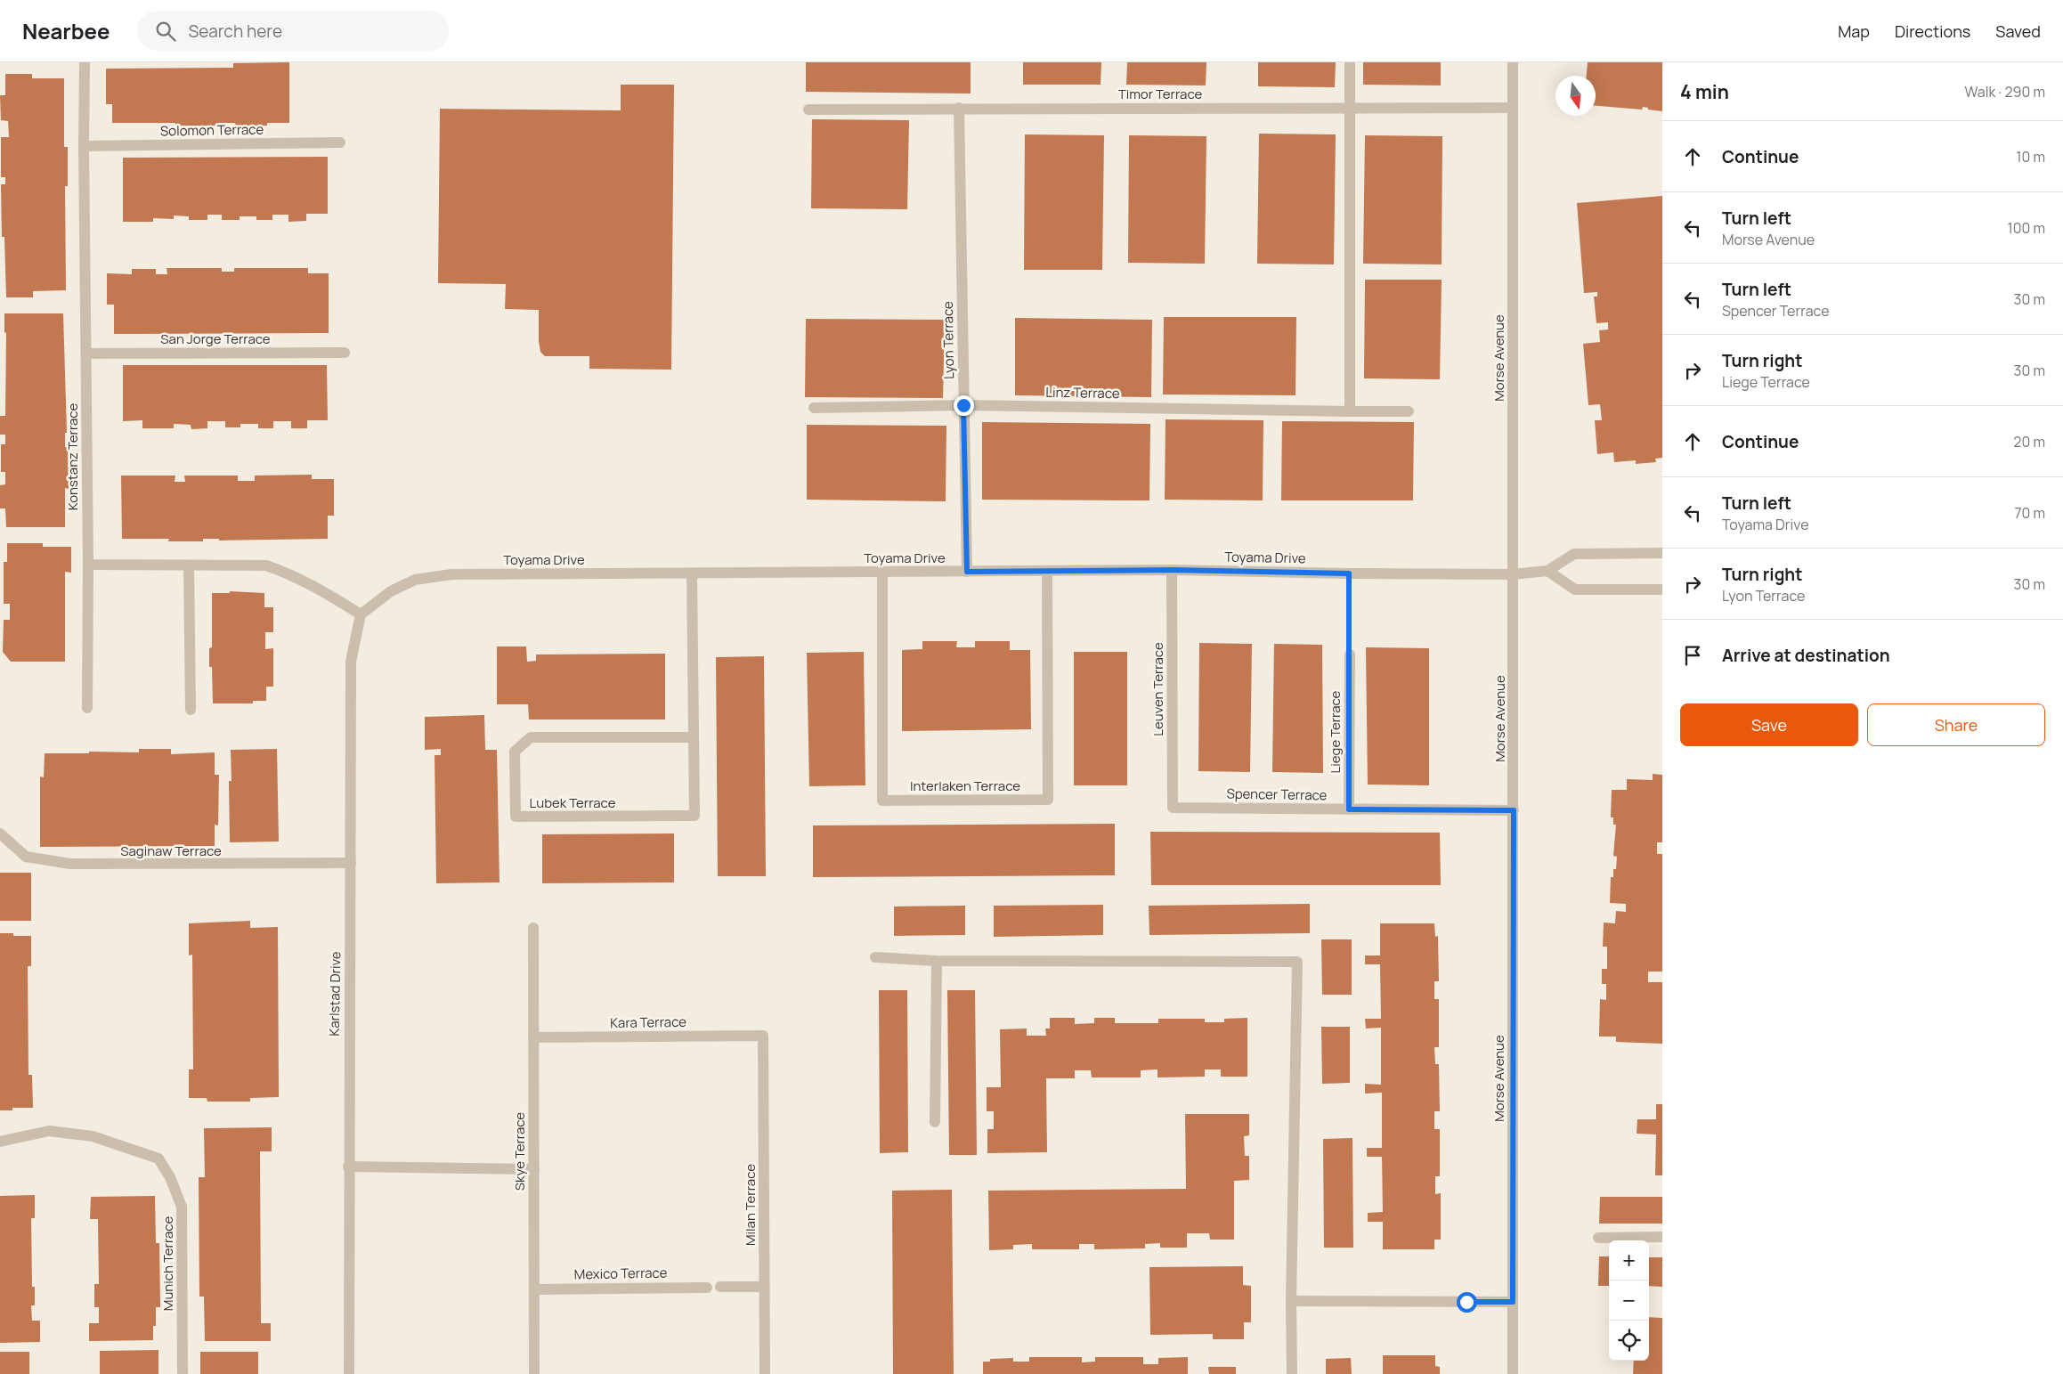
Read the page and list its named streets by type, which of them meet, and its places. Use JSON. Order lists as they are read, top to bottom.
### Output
{
  "streets": {
    "street": [
      "Timor Terrace",
      "Solomon Terrace",
      "San Jorge Terrace",
      "Lyon Terrace",
      "Morse Avenue",
      "Linz Terrace",
      "Konstanz Terrace",
      "Toyama Drive",
      "Leuven Terrace",
      "Liege Terrace",
      "Interlaken Terrace",
      "Spencer Terrace",
      "Lubek Terrace",
      "Saginaw Terrace",
      "Karlstad Drive",
      "Kara Terrace",
      "Skye Terrace",
      "Milan Terrace",
      "Munich Terrace",
      "Mexico Terrace"
    ]
  },
  "crossings": [
    ["Timor Terrace", "Lyon Terrace"],
    ["Timor Terrace", "Morse Avenue"],
    ["Solomon Terrace", "Konstanz Terrace"],
    ["San Jorge Terrace", "Konstanz Terrace"],
    ["Lyon Terrace", "Linz Terrace"],
    ["Lyon Terrace", "Toyama Drive"],
    ["Morse Avenue", "Toyama Drive"],
    ["Morse Avenue", "Spencer Terrace"],
    ["Toyama Drive", "Leuven Terrace"],
    ["Toyama Drive", "Interlaken Terrace"],
    ["Toyama Drive", "Lubek Terrace"],
    ["Toyama Drive", "Karlstad Drive"],
    ["Leuven Terrace", "Spencer Terrace"],
    ["Liege Terrace", "Spencer Terrace"],
    ["Saginaw Terrace", "Karlstad Drive"],
    ["Kara Terrace", "Skye Terrace"],
    ["Kara Terrace", "Milan Terrace"],
    ["Skye Terrace", "Mexico Terrace"]
  ],
  "north": "bottom",
  "page": {
    "header": "Nearbee",
    "search": "Search here",
    "nav": ["Map", "Directions", "Saved"],
    "heading": ["4 min", "Walk · 290 m"],
    "list": [
      ["Continue", "10 m"],
      ["Turn left", "Morse Avenue", "100 m"],
      ["Turn left", "Spencer Terrace", "30 m"],
      ["Turn right", "Liege Terrace", "30 m"],
      ["Continue", "20 m"],
      ["Turn left", "Toyama Drive", "70 m"],
      ["Turn right", "Lyon Terrace", "30 m"],
      "Arrive at destination"
    ],
    "buttons": ["Save", "Share"],
    "map_buttons": ["+", "−"]
  }
}
